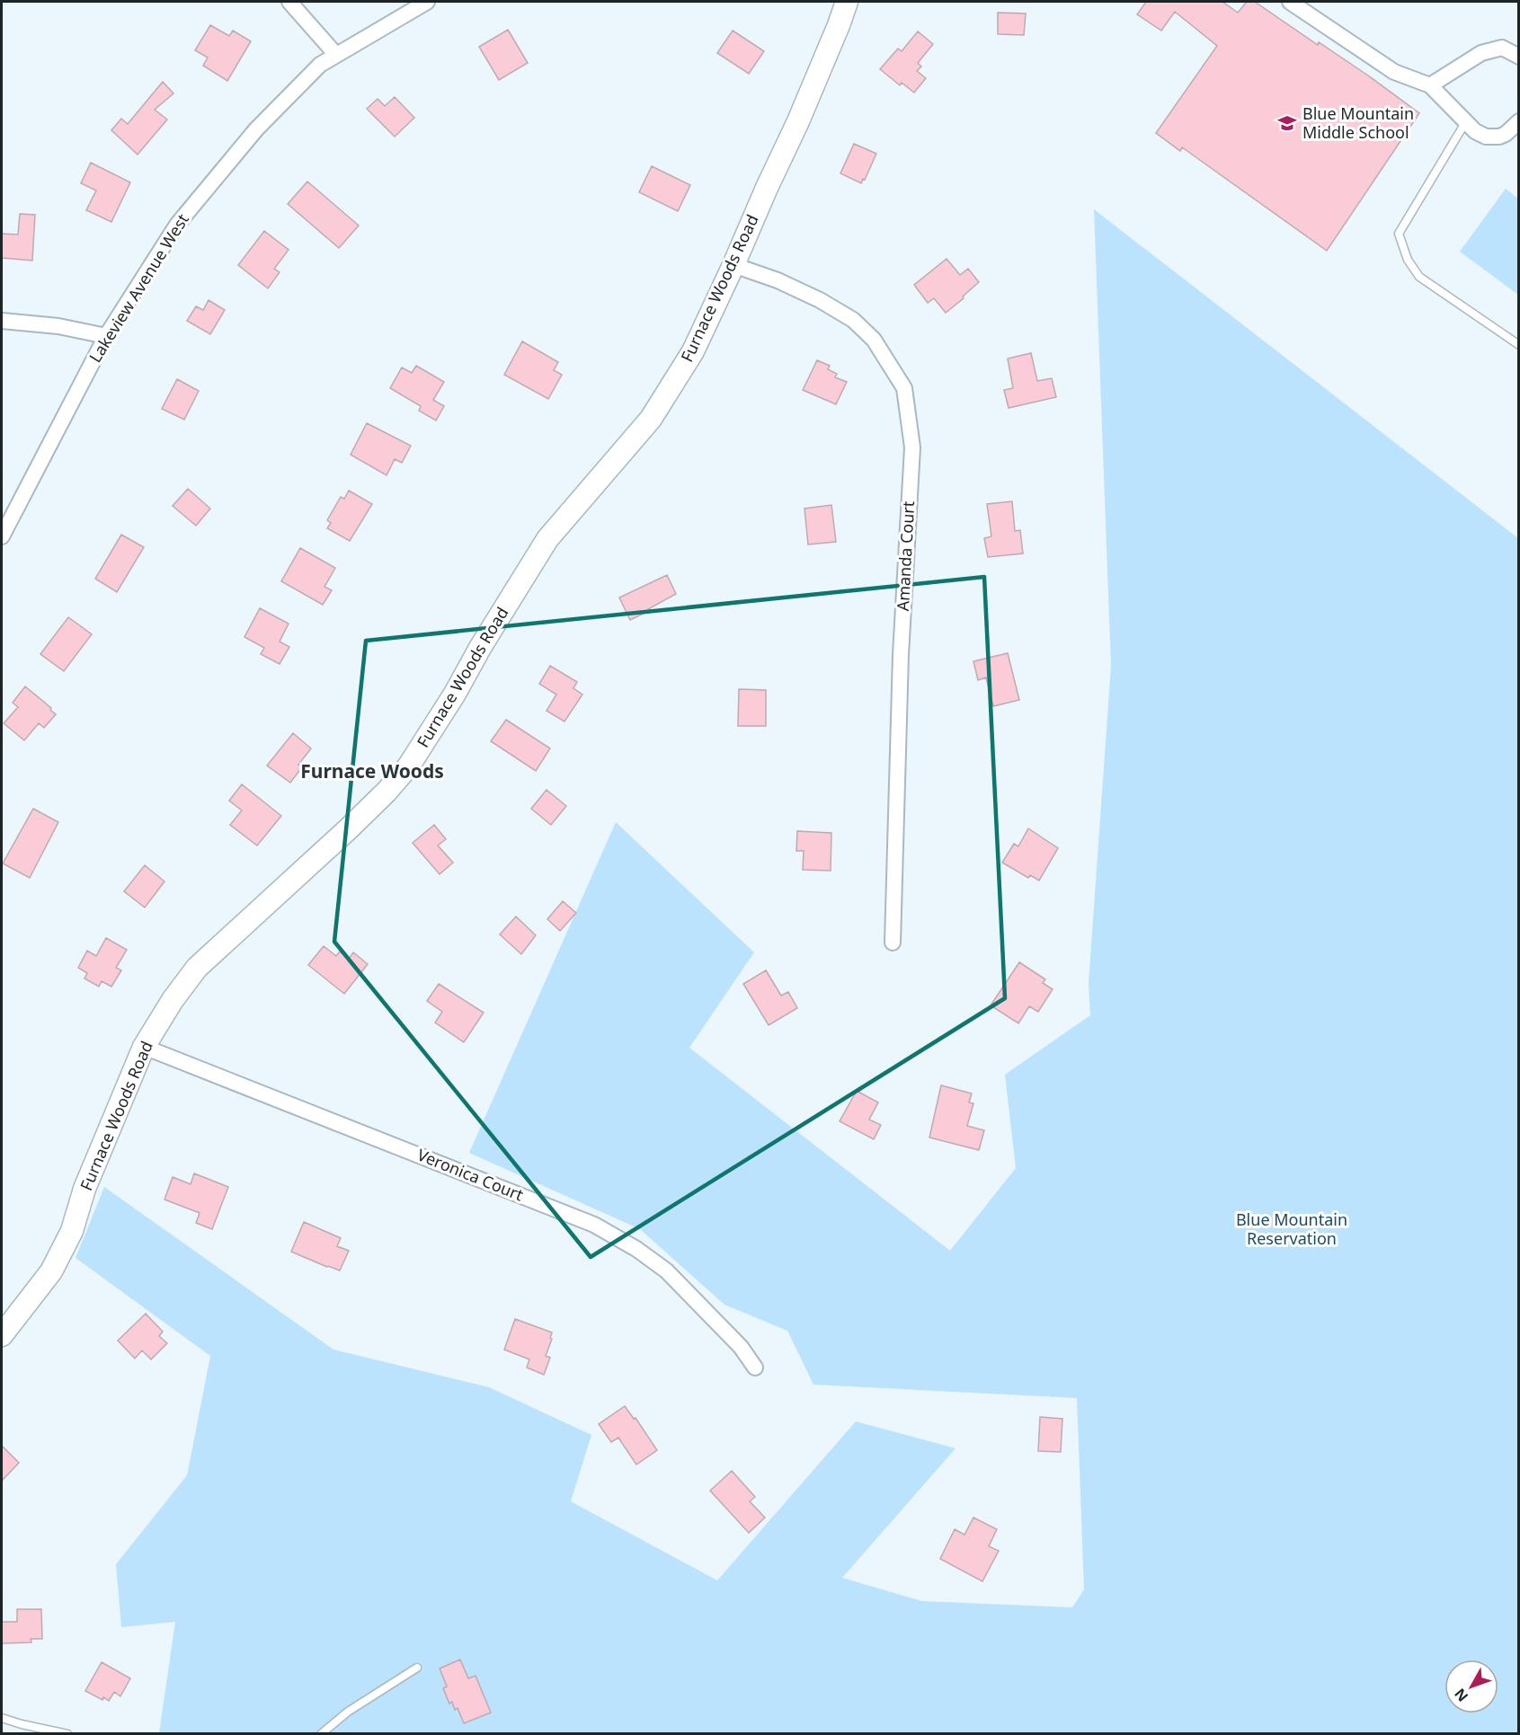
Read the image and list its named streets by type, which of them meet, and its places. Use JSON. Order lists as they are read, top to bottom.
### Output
{
  "streets": {
    "street": [
      "Lakeview Avenue West",
      "Furnace Woods Road",
      "Amanda Court",
      "Veronica Court"
    ]
  },
  "crossings": [
    ["Furnace Woods Road", "Amanda Court"],
    ["Furnace Woods Road", "Veronica Court"]
  ],
  "districts": ["Furnace Woods"],
  "parks": ["Blue Mountain Reservation"],
  "places": {
    "school or university": ["Blue Mountain Middle School"]
  },
  "north": "bottom left"
}
